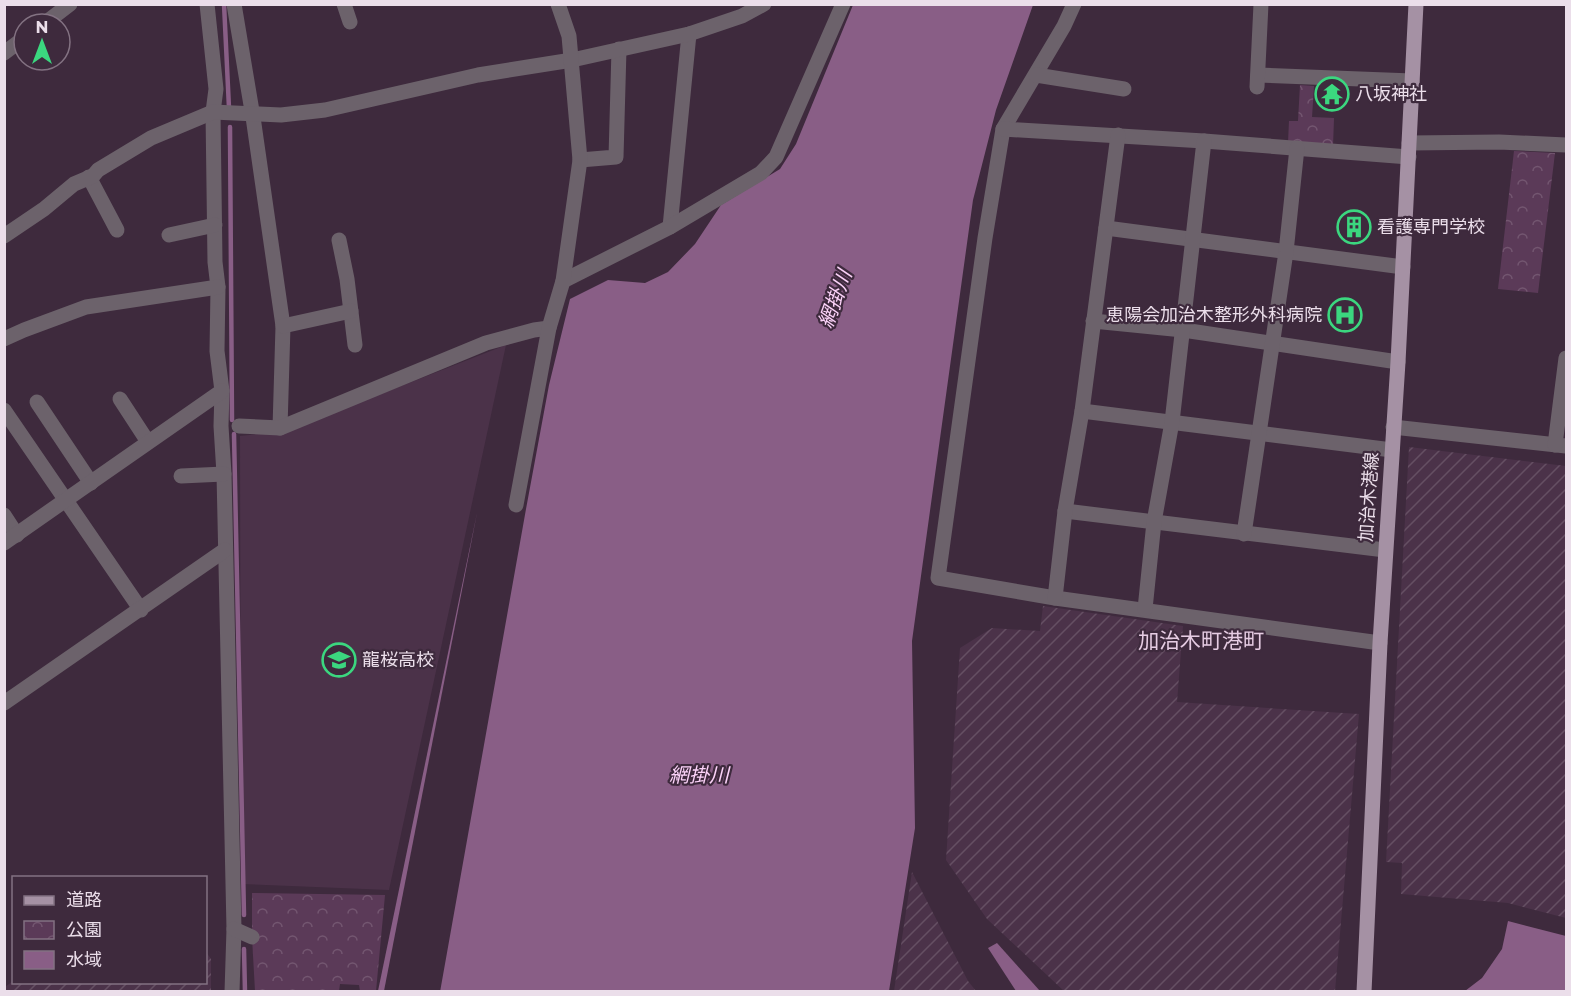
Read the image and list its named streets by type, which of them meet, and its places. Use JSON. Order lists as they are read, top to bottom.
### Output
{
  "streets": {
    "main road": ["加治木港線"]
  },
  "districts": ["加治木町港町"],
  "water": ["網掛川"],
  "places": {
    "temple": ["八坂神社"],
    "building": ["看護専門学校"],
    "hospital": ["恵陽会加治木整形外科病院"],
    "school or university": ["龍桜高校"]
  },
  "legend": ["道路", "公園", "水域"],
  "north": "top"
}
